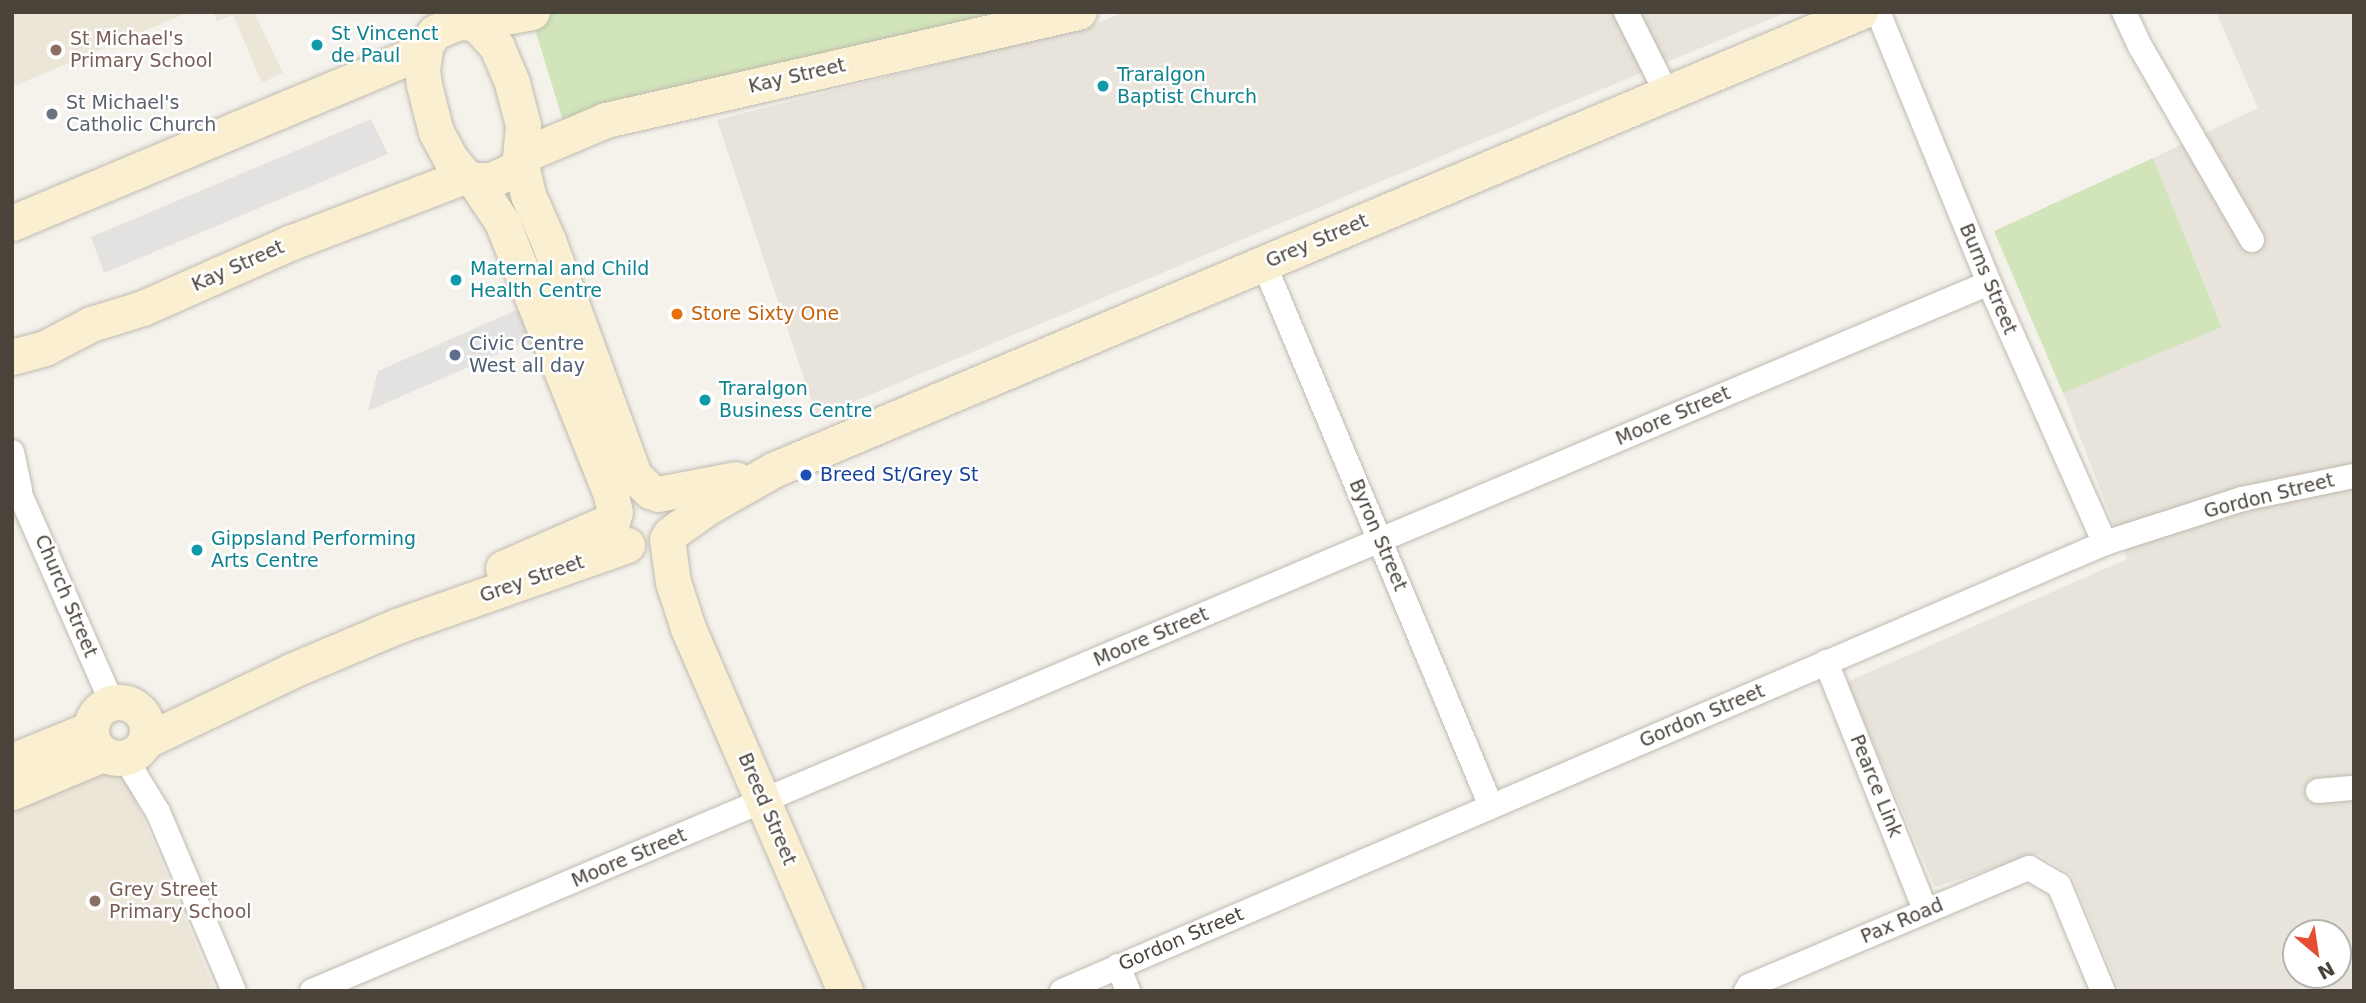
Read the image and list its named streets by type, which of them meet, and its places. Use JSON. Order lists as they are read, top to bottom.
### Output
{
  "streets": {
    "street": [
      "Kay Street",
      "Grey Street",
      "Burns Street",
      "Moore Street",
      "Gordon Street",
      "Byron Street",
      "Church Street",
      "Pearce Link",
      "Breed Street",
      "Pax Road"
    ]
  },
  "crossings": [
    ["Kay Street", "Breed Street"],
    ["Grey Street", "Byron Street"],
    ["Grey Street", "Church Street"],
    ["Grey Street", "Breed Street"],
    ["Burns Street", "Moore Street"],
    ["Burns Street", "Gordon Street"],
    ["Moore Street", "Byron Street"],
    ["Moore Street", "Breed Street"],
    ["Gordon Street", "Byron Street"],
    ["Gordon Street", "Pearce Link"],
    ["Pearce Link", "Pax Road"]
  ],
  "places": [
    "St Vincenct de Paul",
    "St Michael's Primary School",
    "Traralgon Baptist Church",
    "St Michael's Catholic Church",
    "Maternal and Child Health Centre",
    "Store Sixty One",
    "Civic Centre West all day",
    "Traralgon Business Centre",
    "Breed St/Grey St",
    "Gippsland Performing Arts Centre",
    "Grey Street Primary School"
  ],
  "north": "bottom right"
}
